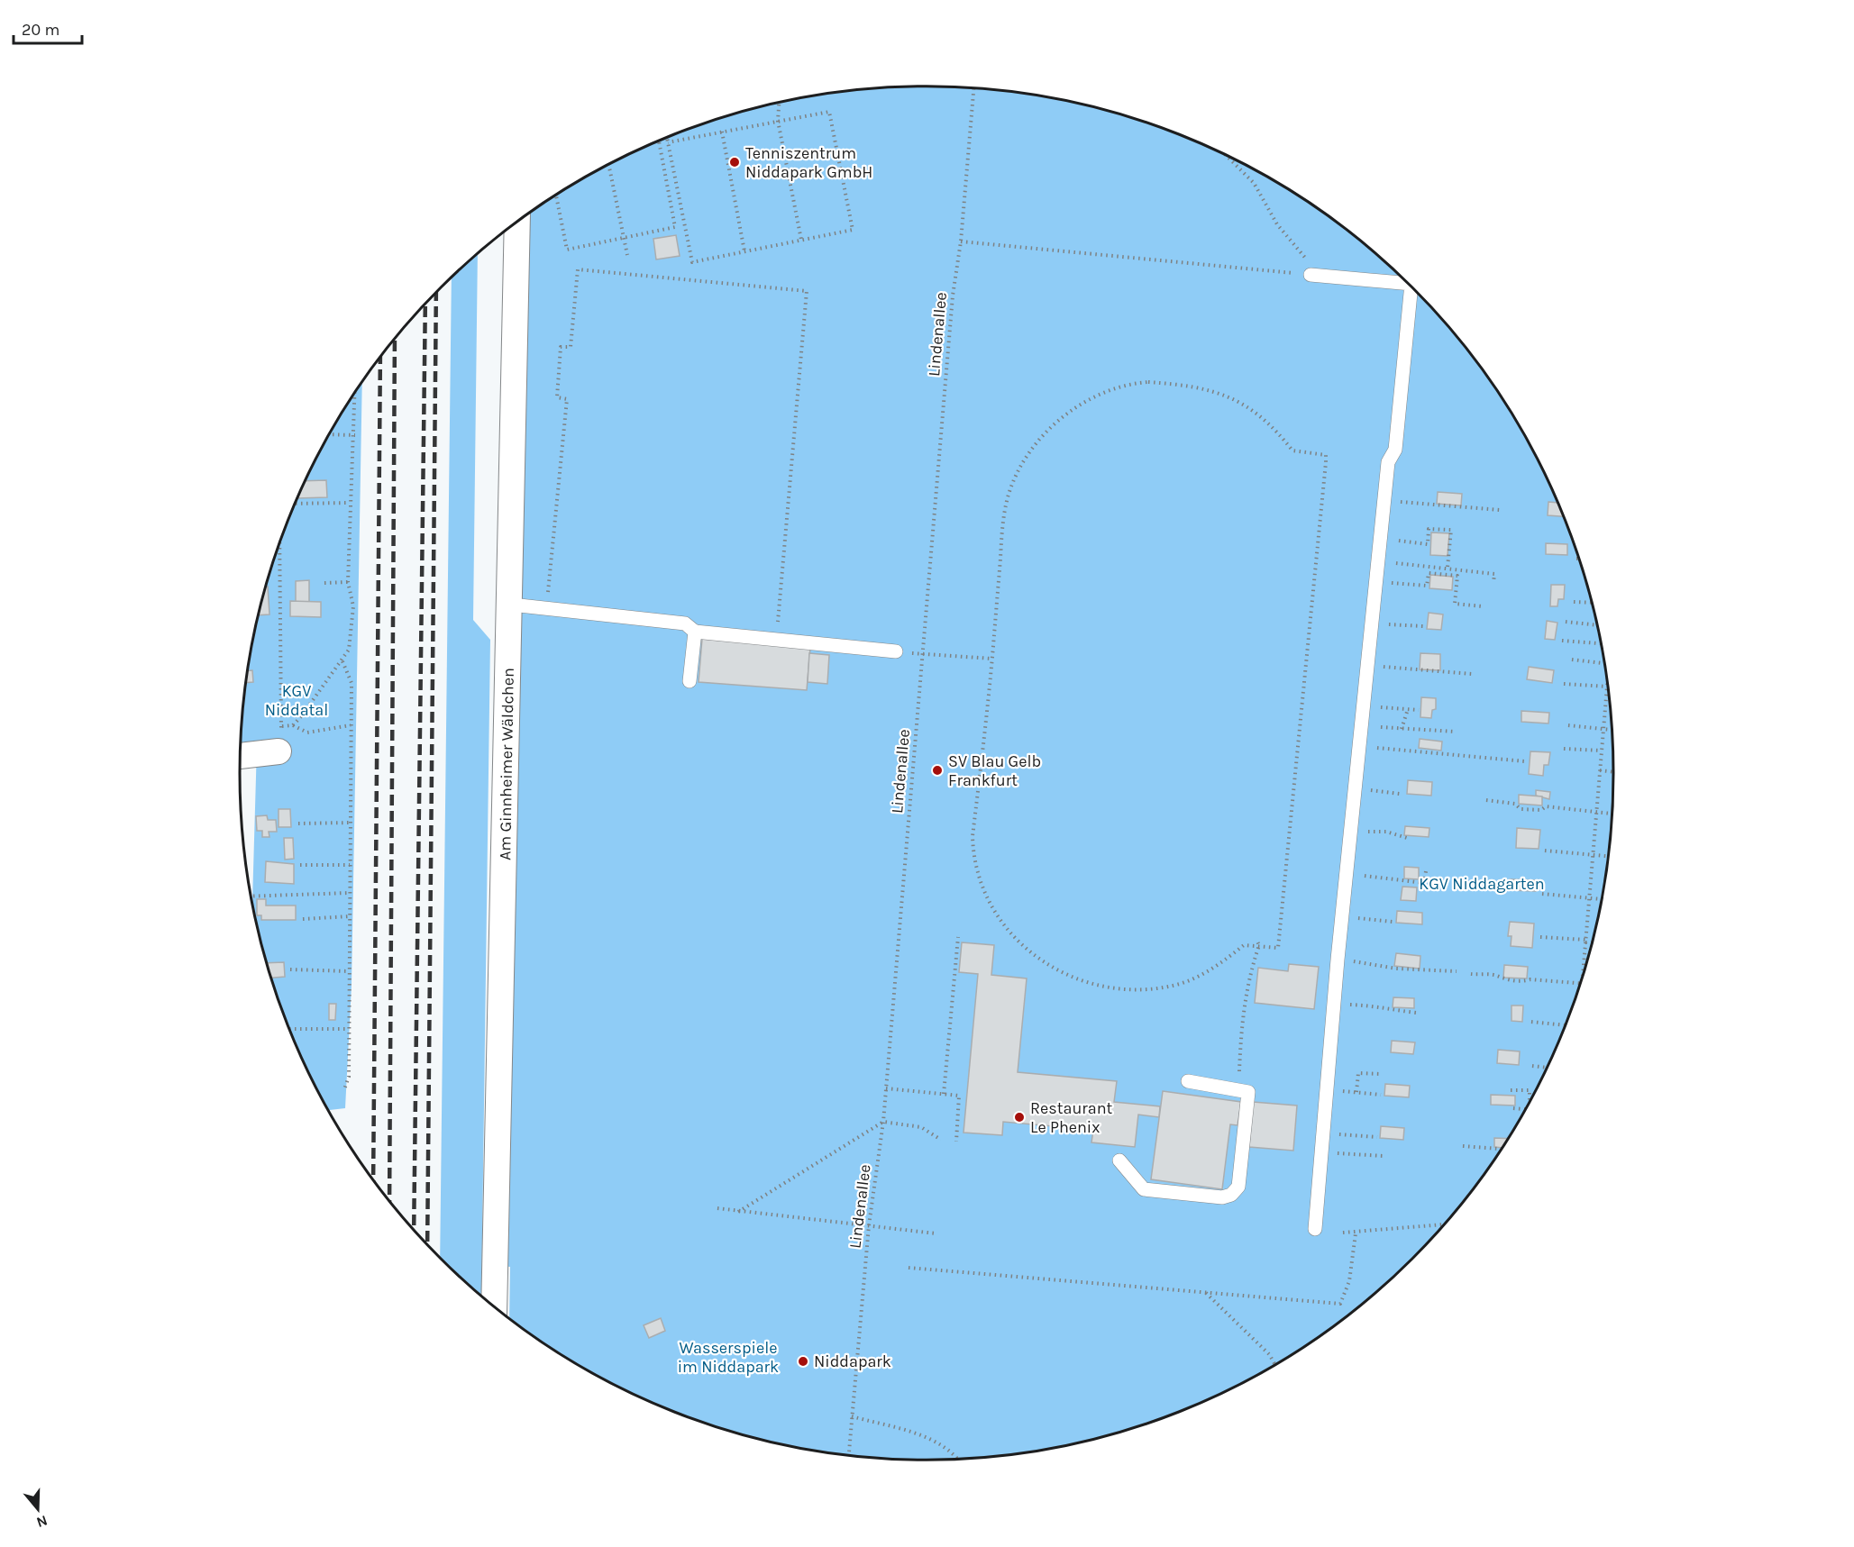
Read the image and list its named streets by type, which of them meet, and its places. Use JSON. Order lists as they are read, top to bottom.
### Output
{
  "streets": {
    "street": ["Am Ginnheimer Wäldchen"],
    "path": ["Lindenallee"]
  },
  "parks": ["KGV Niddatal", "KGV Niddagarten", "Wasserspiele im Niddapark"],
  "places": [
    "Tenniszentrum Niddapark GmbH",
    "SV Blau Gelb Frankfurt",
    "Restaurant Le Phenix",
    "Niddapark"
  ],
  "scale_bar": "20 m",
  "north": "bottom"
}
